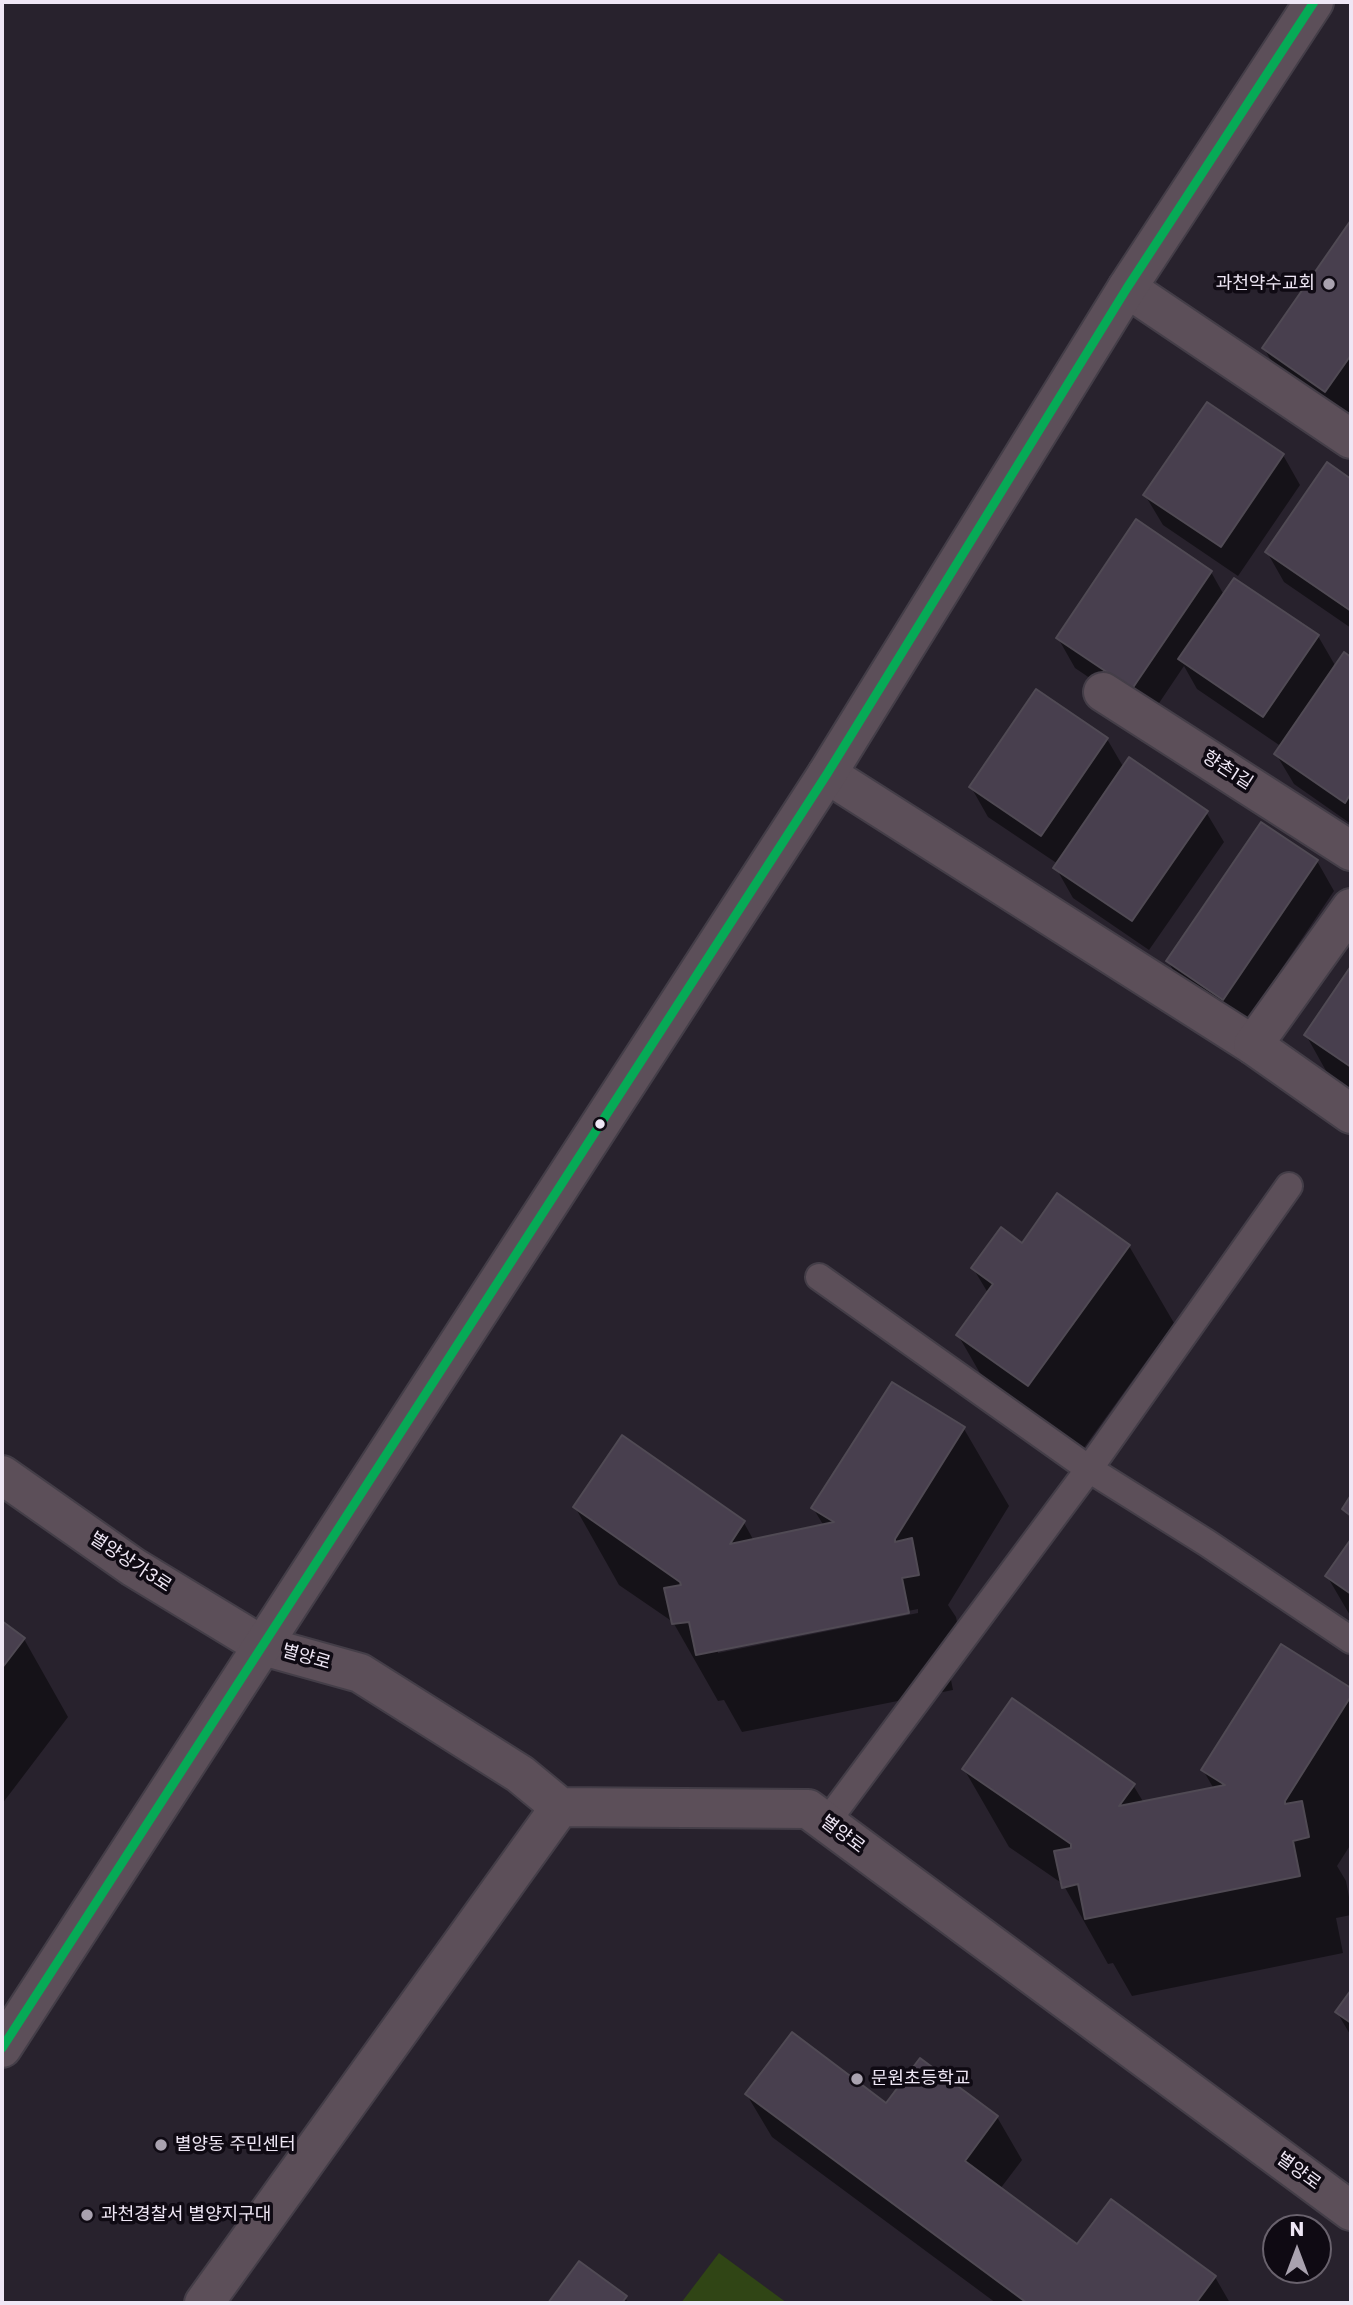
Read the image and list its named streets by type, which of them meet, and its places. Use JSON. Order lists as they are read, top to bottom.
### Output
{
  "streets": {
    "street": ["향촌1길", "별양상가3로", "별양로"]
  },
  "crossings": [
    ["별양상가3로", "별양로"]
  ],
  "places": [
    "과천약수교회",
    "문원초등학교",
    "별양동 주민센터",
    "과천경찰서 별양지구대"
  ],
  "north": "top"
}
